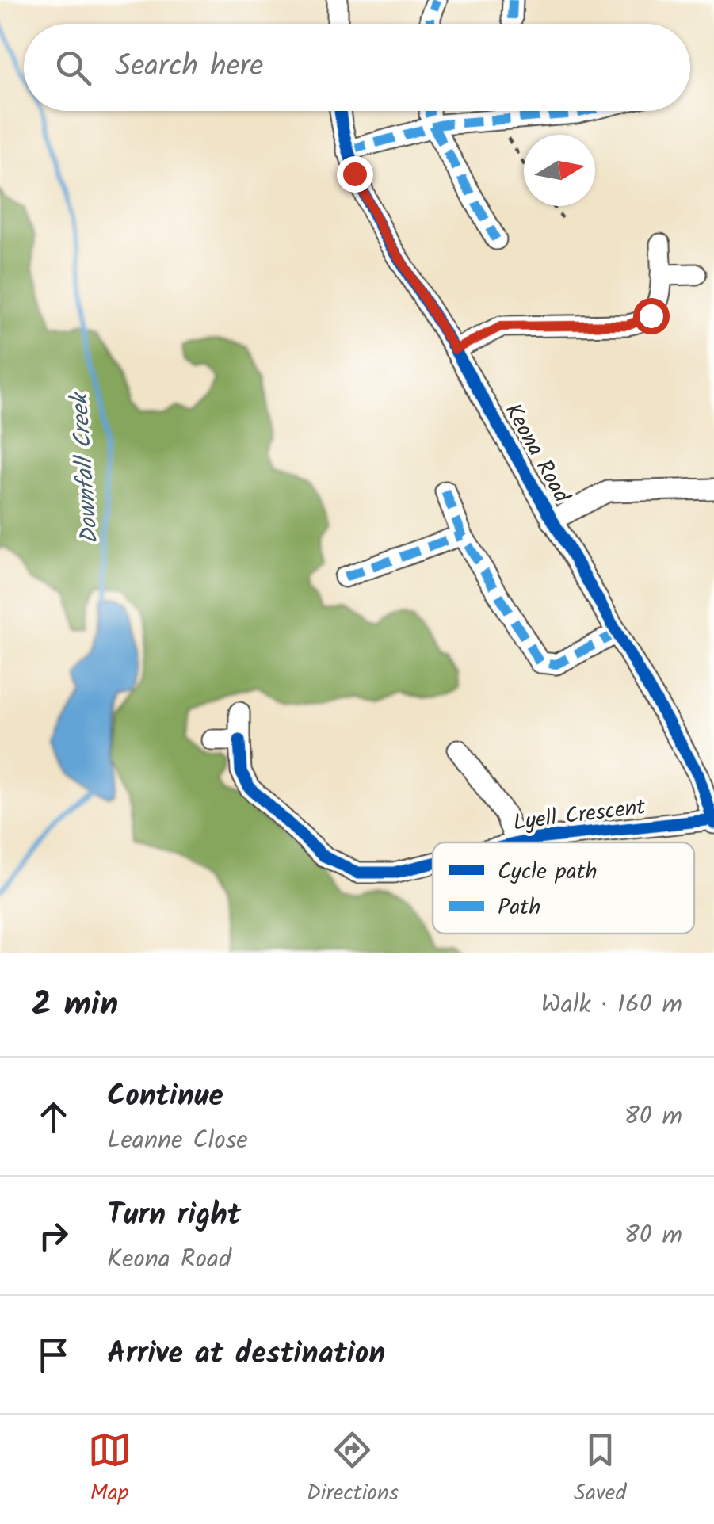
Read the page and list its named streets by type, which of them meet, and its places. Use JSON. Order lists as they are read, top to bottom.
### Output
{
  "streets": {
    "street": ["Keona Road", "Lyell Crescent"]
  },
  "crossings": [
    ["Keona Road", "Lyell Crescent"]
  ],
  "water": ["Downfall Creek"],
  "legend": ["Cycle path", "Path"],
  "north": "right",
  "page": {
    "search": "Search here",
    "heading": ["2 min", "Walk · 160 m"],
    "list": [
      ["Continue", "Leanne Close", "80 m"],
      ["Turn right", "Keona Road", "80 m"],
      "Arrive at destination"
    ],
    "nav": ["Map", "Directions", "Saved"]
  }
}
